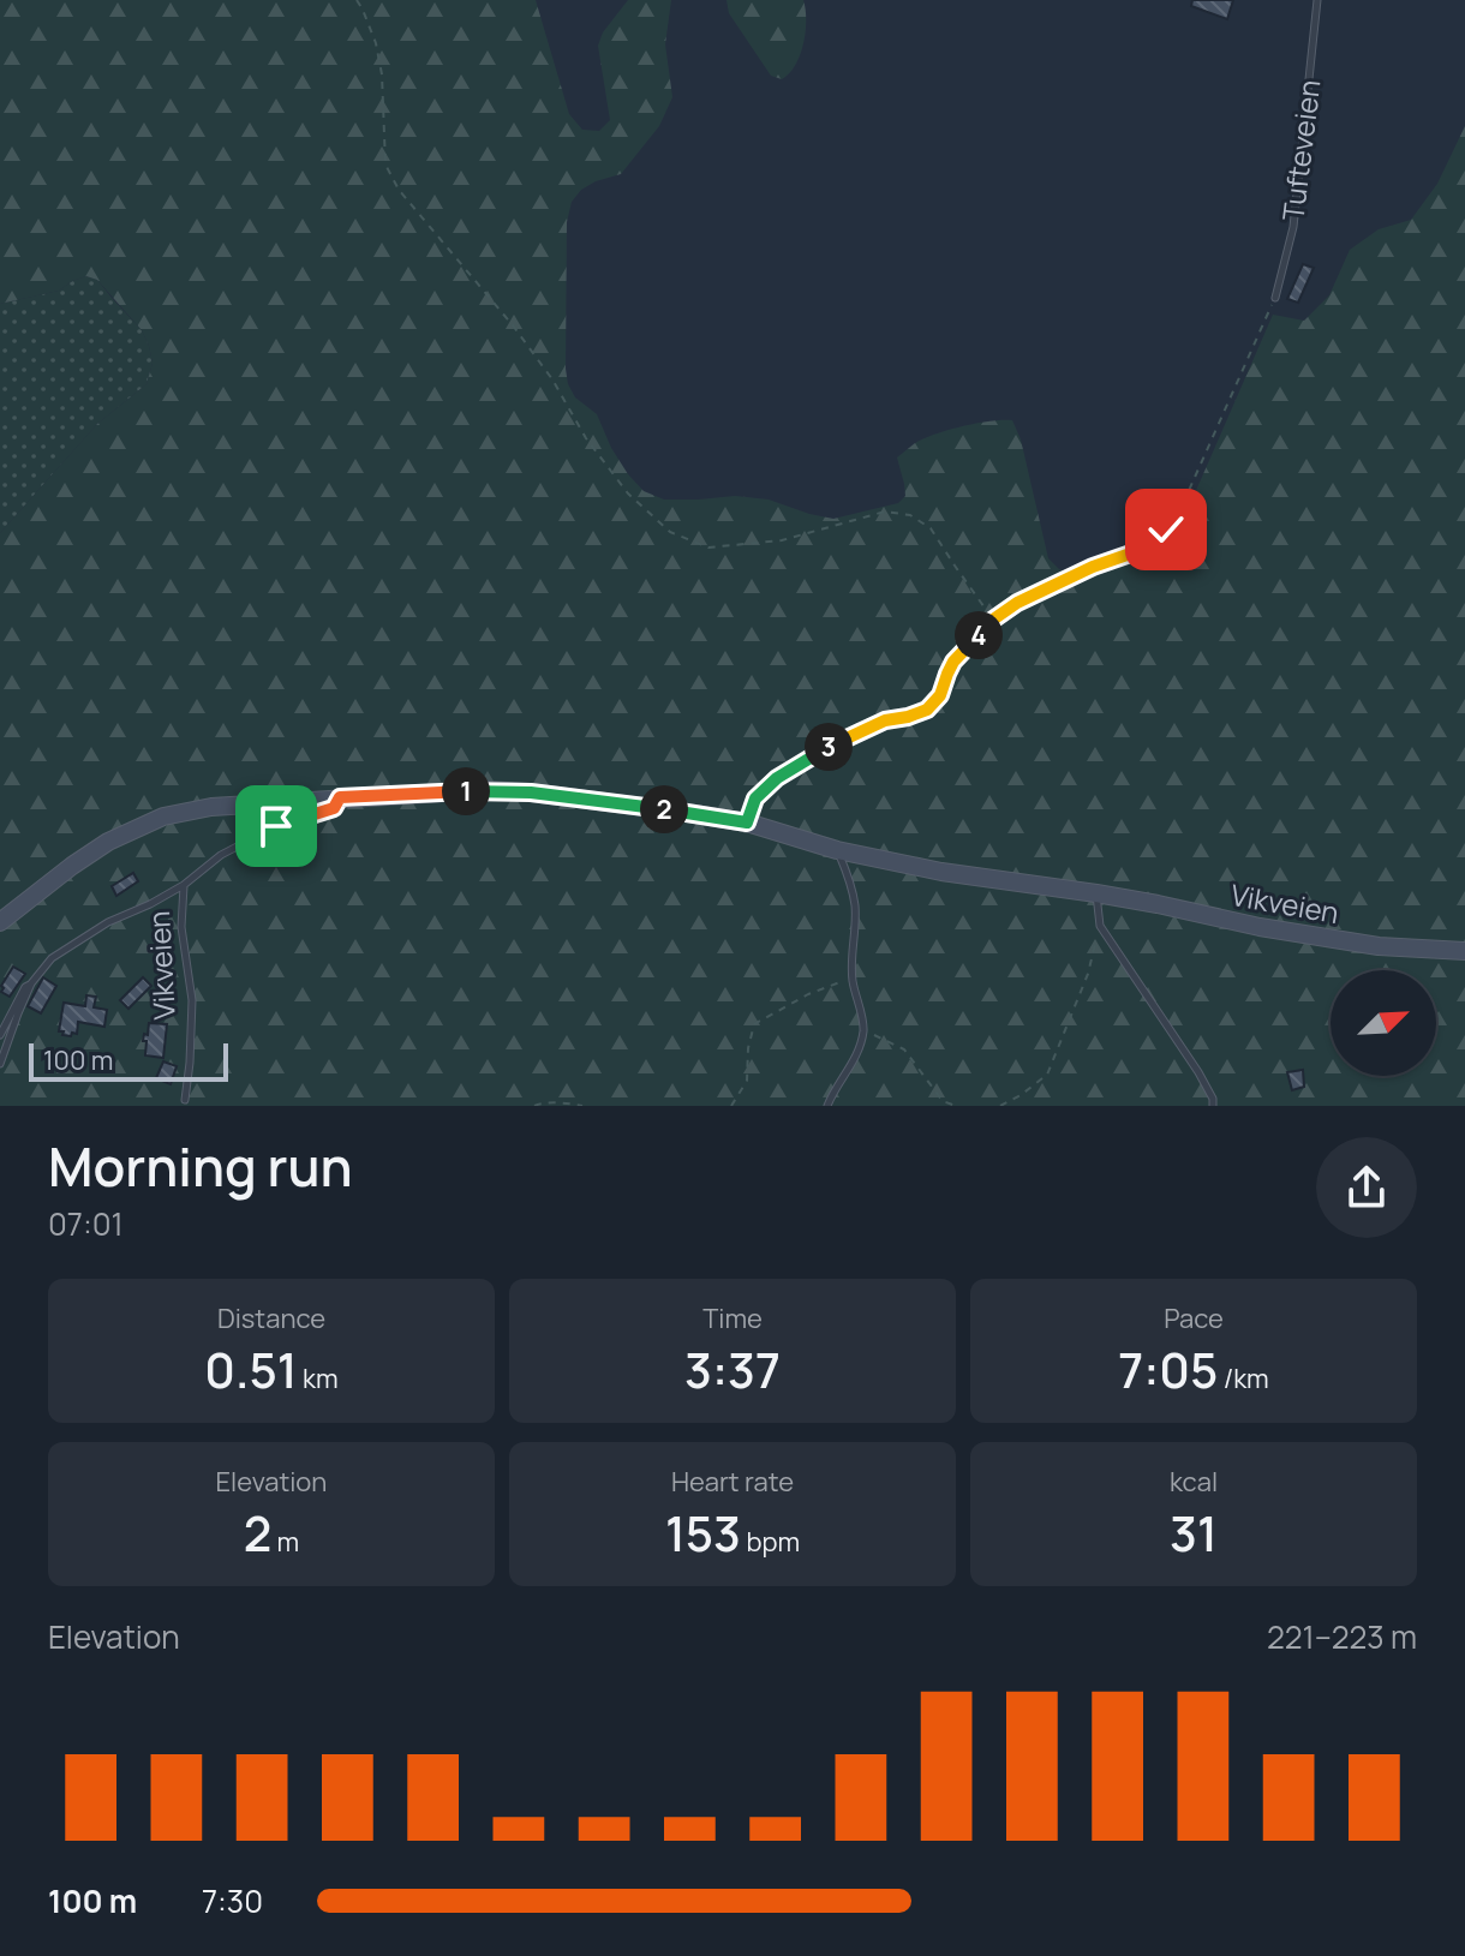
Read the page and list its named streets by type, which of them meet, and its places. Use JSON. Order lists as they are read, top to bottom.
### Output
{
  "streets": {
    "street": ["Vikveien"],
    "lane": ["Tufteveien"]
  },
  "scale_bar": "100 m",
  "north": "top right",
  "page": {
    "pins": [
      "4",
      "3",
      "1",
      "2"
    ],
    "scale": "100 m",
    "heading": ["Morning run", "07:01"],
    "stats": [
      ["Distance", "0.51 km"],
      ["Time", "3:37"],
      ["Pace", "7:05 /km"],
      ["Elevation", "2 m"],
      ["Heart rate", "153 bpm"],
      ["kcal", "31"]
    ],
    "chart": ["Elevation", "221–223 m"],
    "list": [
      {
        "name": "100 m",
        "note": "7:30"
      }
    ]
  }
}
